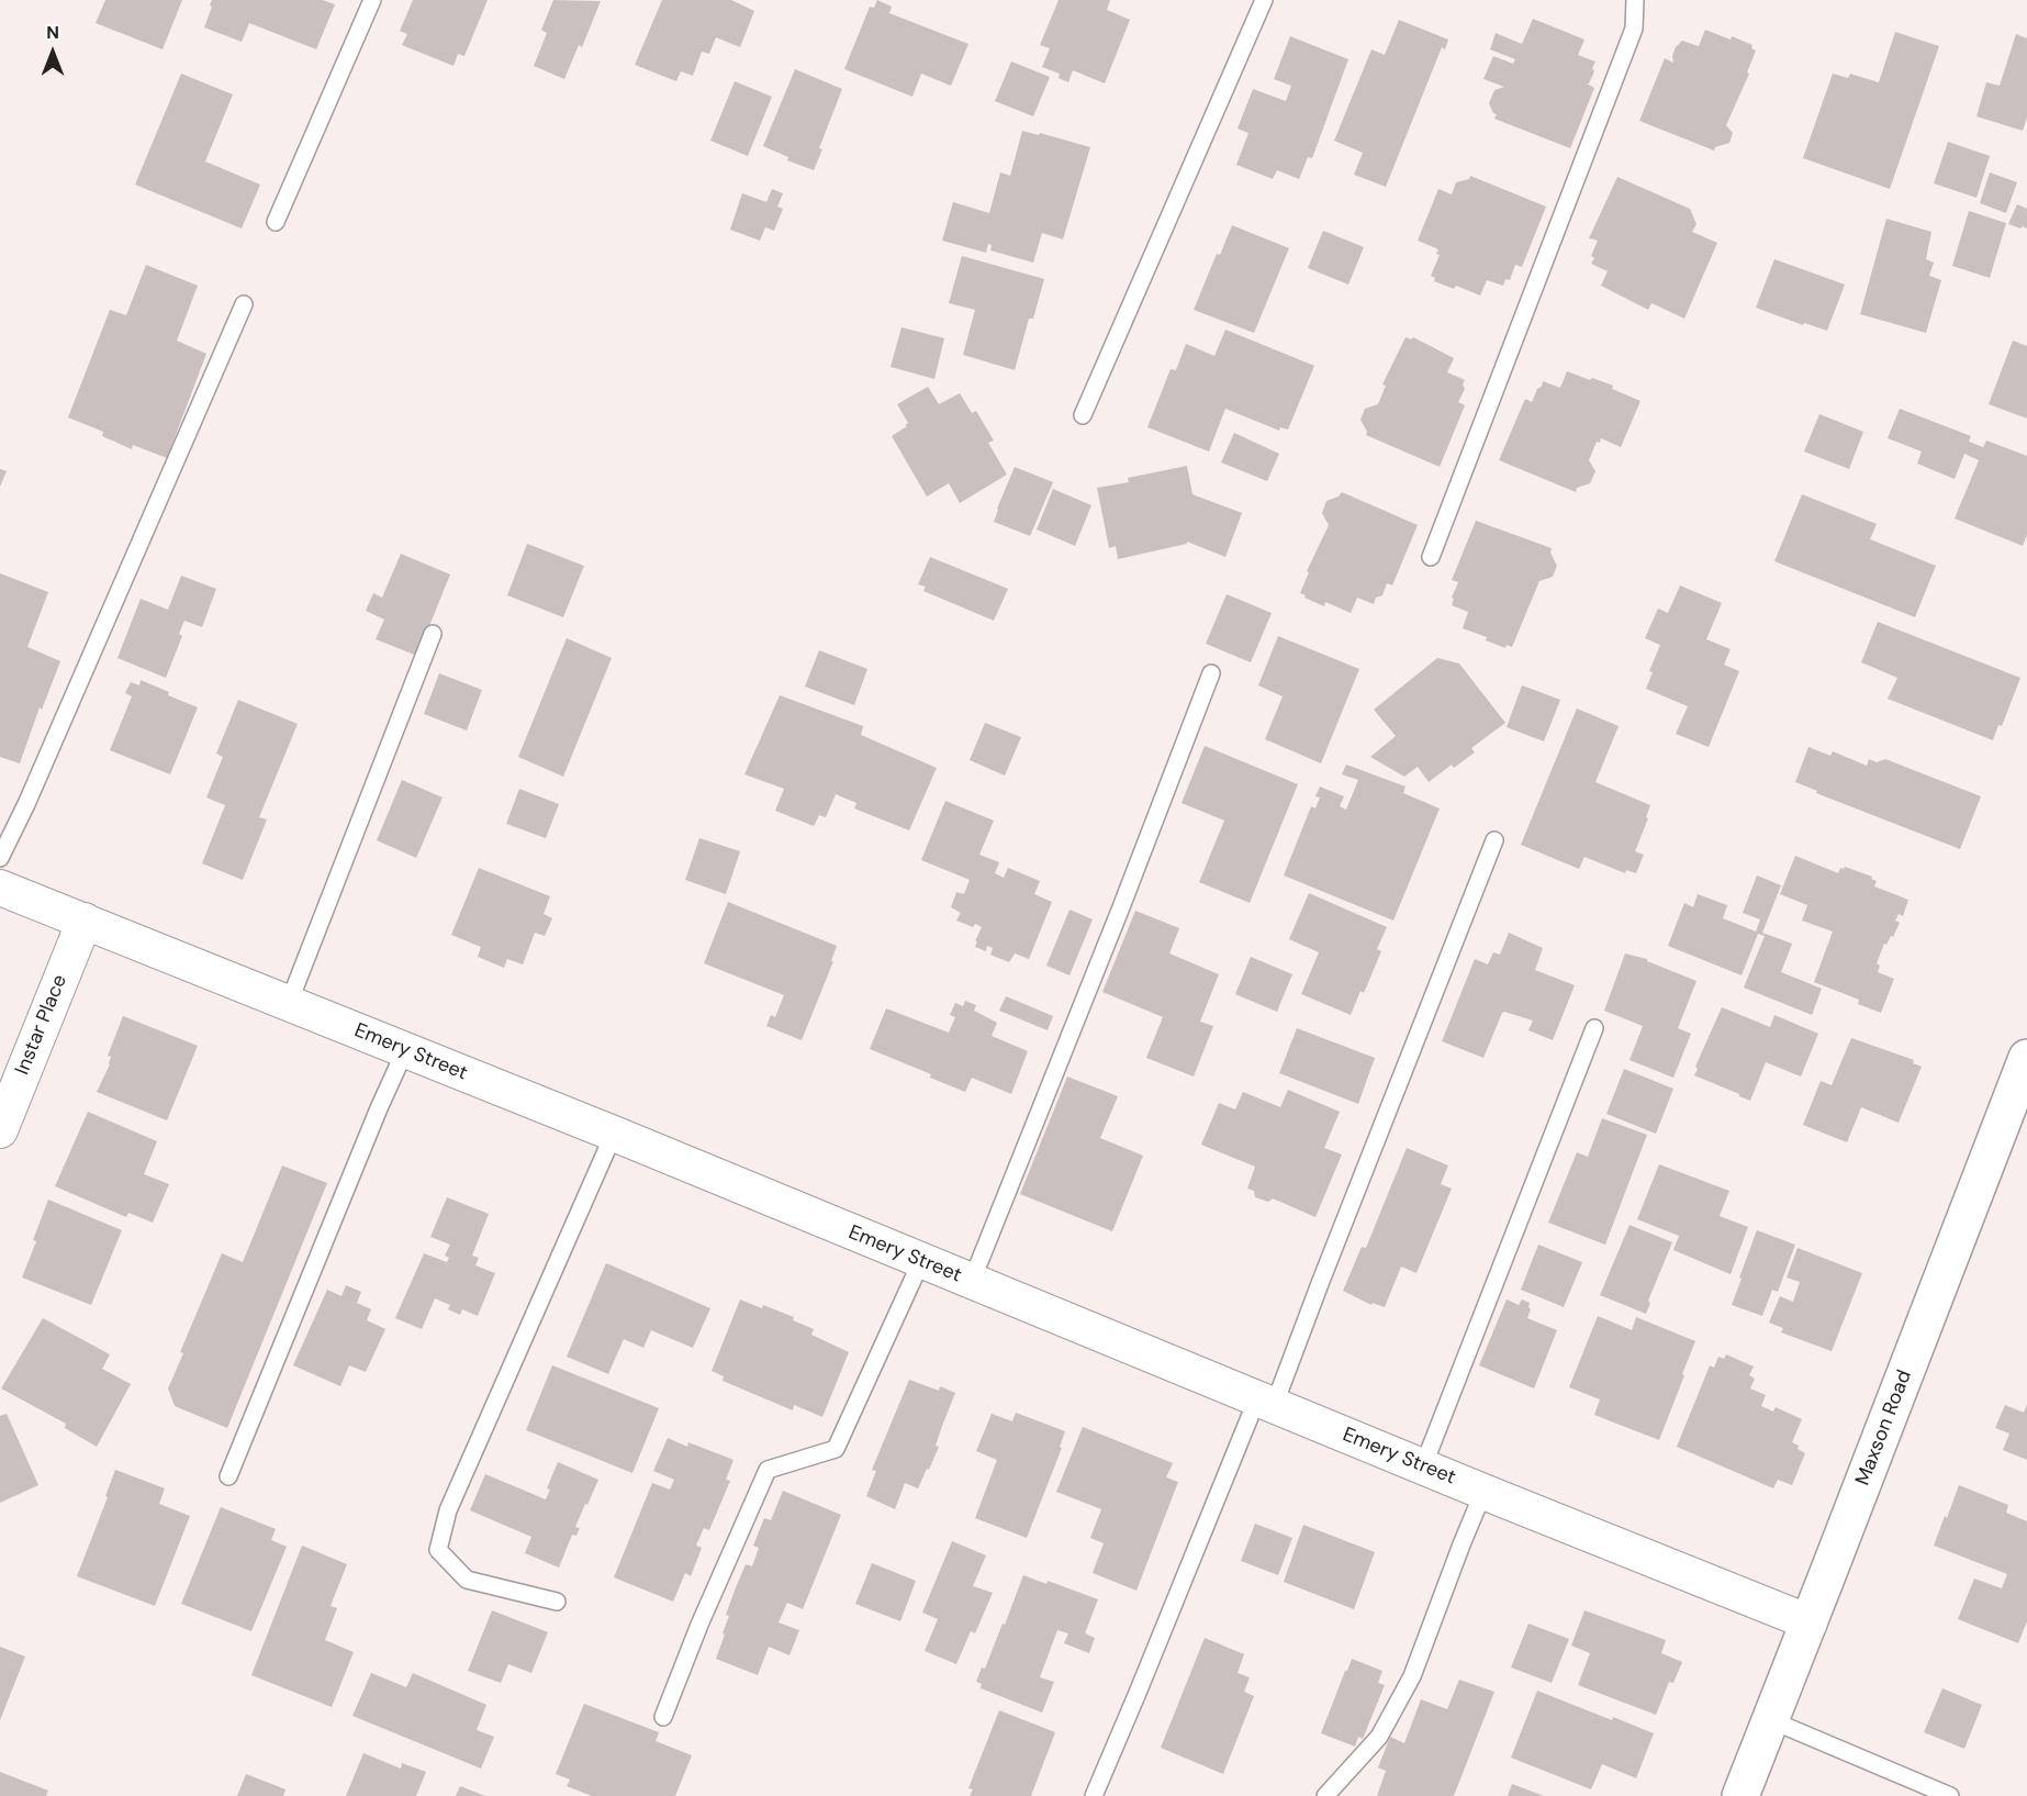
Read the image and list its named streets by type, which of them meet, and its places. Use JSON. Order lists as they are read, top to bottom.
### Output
{
  "streets": {
    "street": ["Instar Place", "Emery Street", "Maxson Road"]
  },
  "crossings": [
    ["Instar Place", "Emery Street"],
    ["Emery Street", "Maxson Road"]
  ],
  "north": "top"
}
